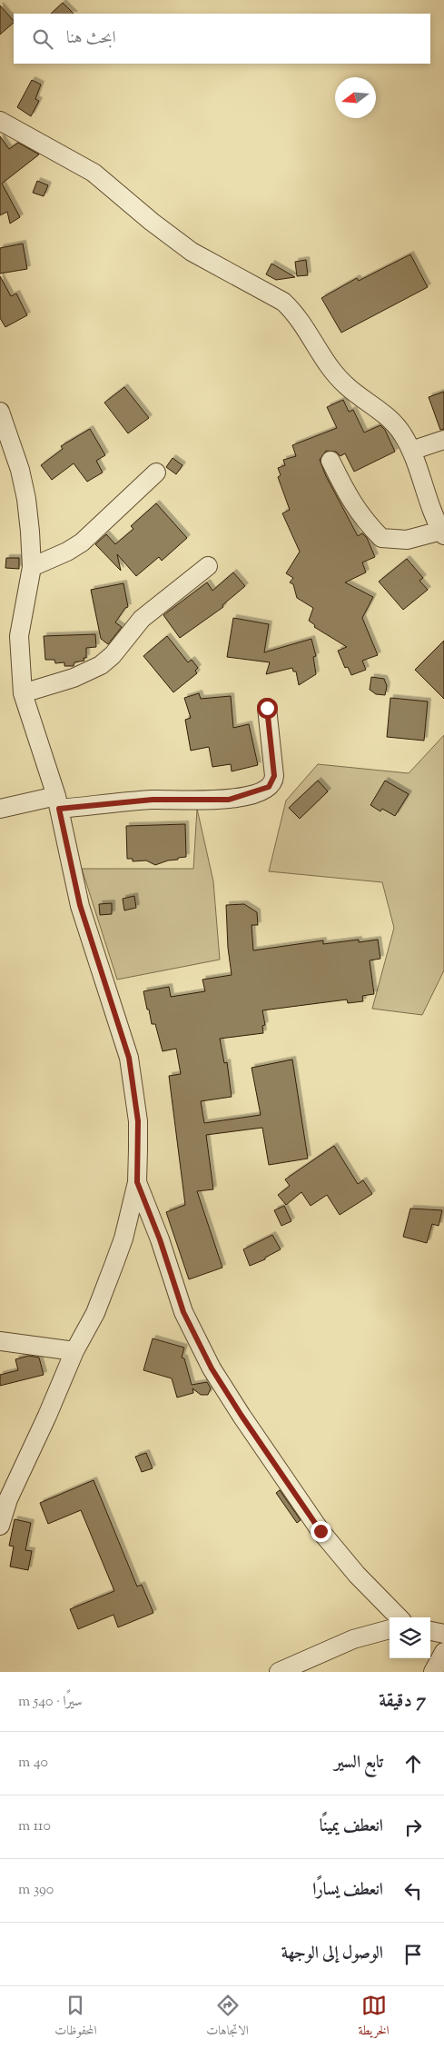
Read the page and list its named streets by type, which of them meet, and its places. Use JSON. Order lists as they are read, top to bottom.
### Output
{
  "north": "left",
  "page": {
    "search": "ابحث هنا",
    "heading": ["7 دقيقة", "سيرًا · 540 m"],
    "list": [
      ["تابع السير", "40 m"],
      ["انعطف يمينًا", "110 m"],
      ["انعطف يسارًا", "390 m"],
      "الوصول إلى الوجهة"
    ],
    "nav": ["الخريطة", "الاتجاهات", "المحفوظات"]
  }
}
